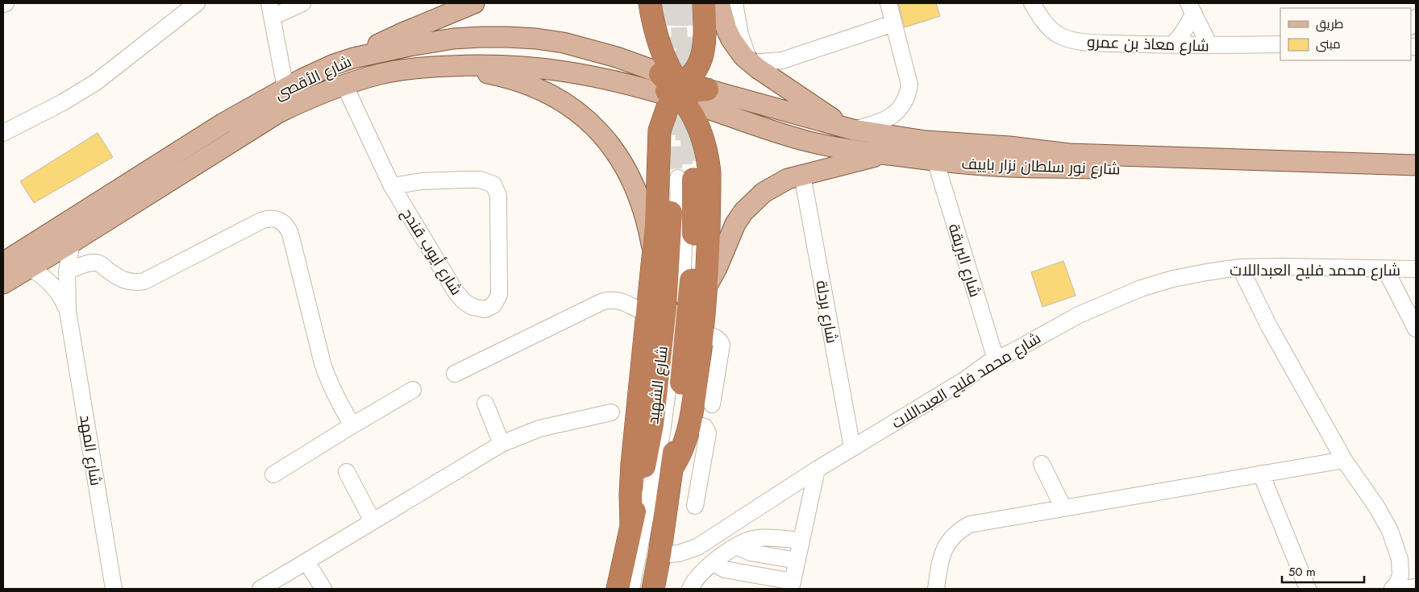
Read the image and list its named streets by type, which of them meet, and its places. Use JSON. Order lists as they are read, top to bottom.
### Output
{
  "streets": {
    "highway": ["شارع الشهيد"],
    "main road": ["شارع الأقصى", "شارع نور سلطان نزار باييف"],
    "street": [
      "شارع معاذ بن عمرو",
      "شارع أيوب قندح",
      "شارع البريقة",
      "شارع محمد فليح العبداللات",
      "شارع بردلة",
      "شارع المهد"
    ]
  },
  "crossings": [
    ["شارع الأقصى", "شارع نور سلطان نزار باييف"],
    ["شارع الأقصى", "شارع أيوب قندح"],
    ["شارع الأقصى", "شارع المهد"],
    ["شارع نور سلطان نزار باييف", "شارع البريقة"],
    ["شارع البريقة", "شارع محمد فليح العبداللات"],
    ["شارع محمد فليح العبداللات", "شارع بردلة"],
    ["شارع محمد فليح العبداللات", "شارع الشهيد"]
  ],
  "legend": ["طريق", "مبنى"],
  "scale_bar": "50 m"
}
